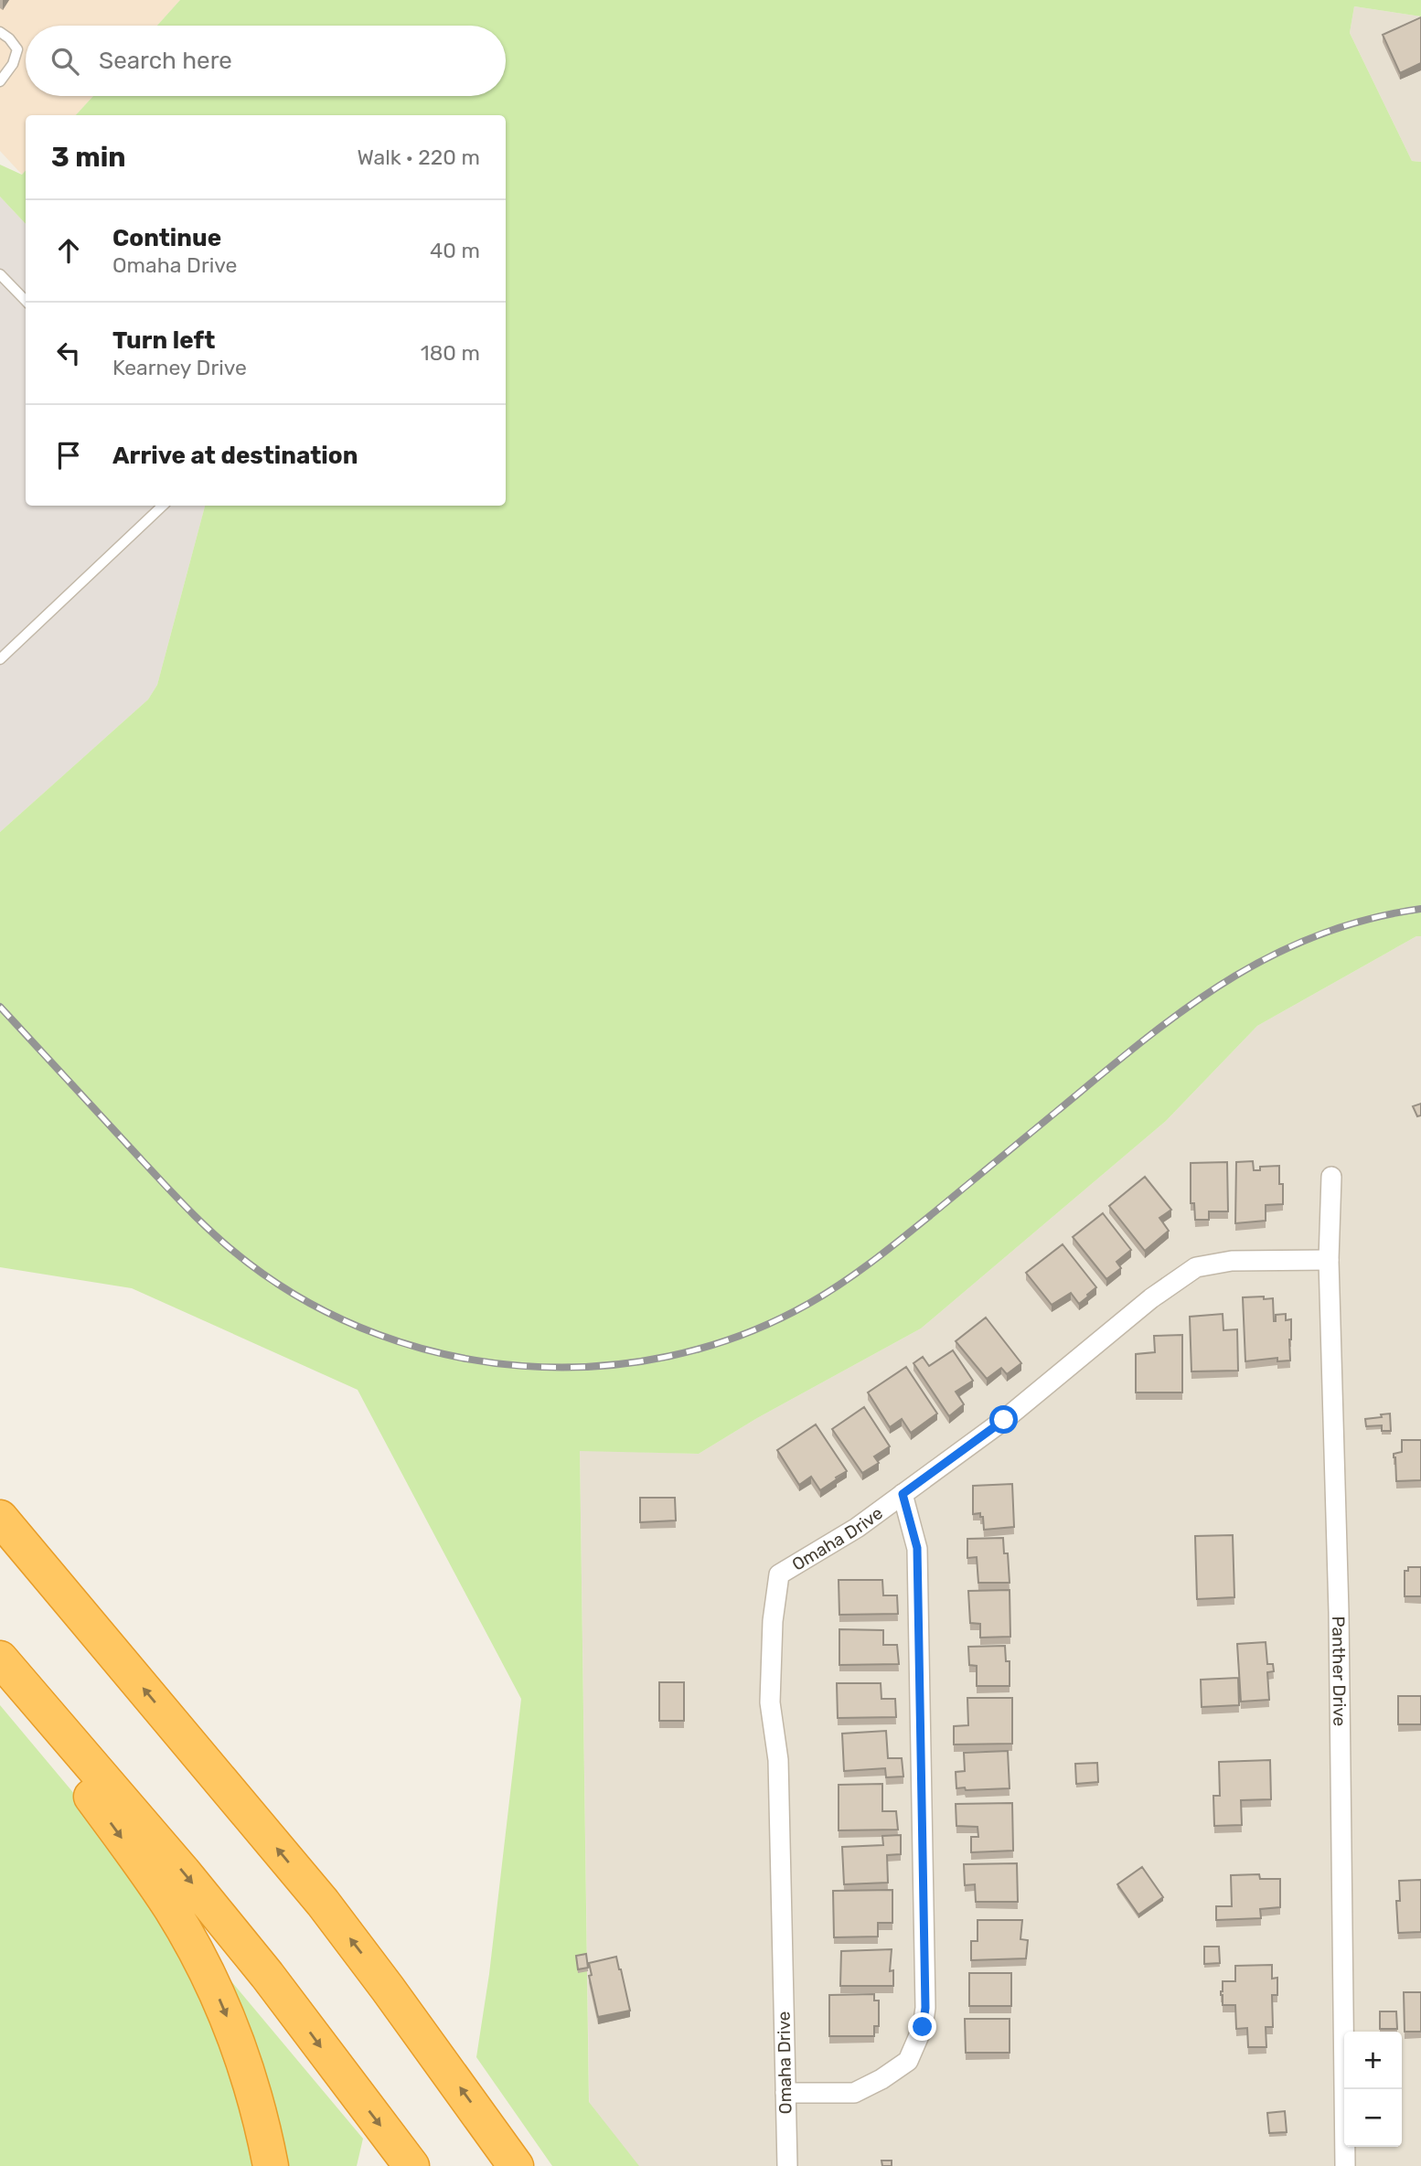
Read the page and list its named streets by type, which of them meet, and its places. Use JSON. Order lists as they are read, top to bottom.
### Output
{
  "streets": {
    "street": ["Omaha Drive", "Panther Drive"]
  },
  "crossings": [
    ["Omaha Drive", "Panther Drive"]
  ],
  "page": {
    "search": "Search here",
    "heading": ["3 min", "Walk · 220 m"],
    "list": [
      ["Continue", "Omaha Drive", "40 m"],
      ["Turn left", "Kearney Drive", "180 m"],
      "Arrive at destination"
    ],
    "map_buttons": ["+", "−"]
  }
}
